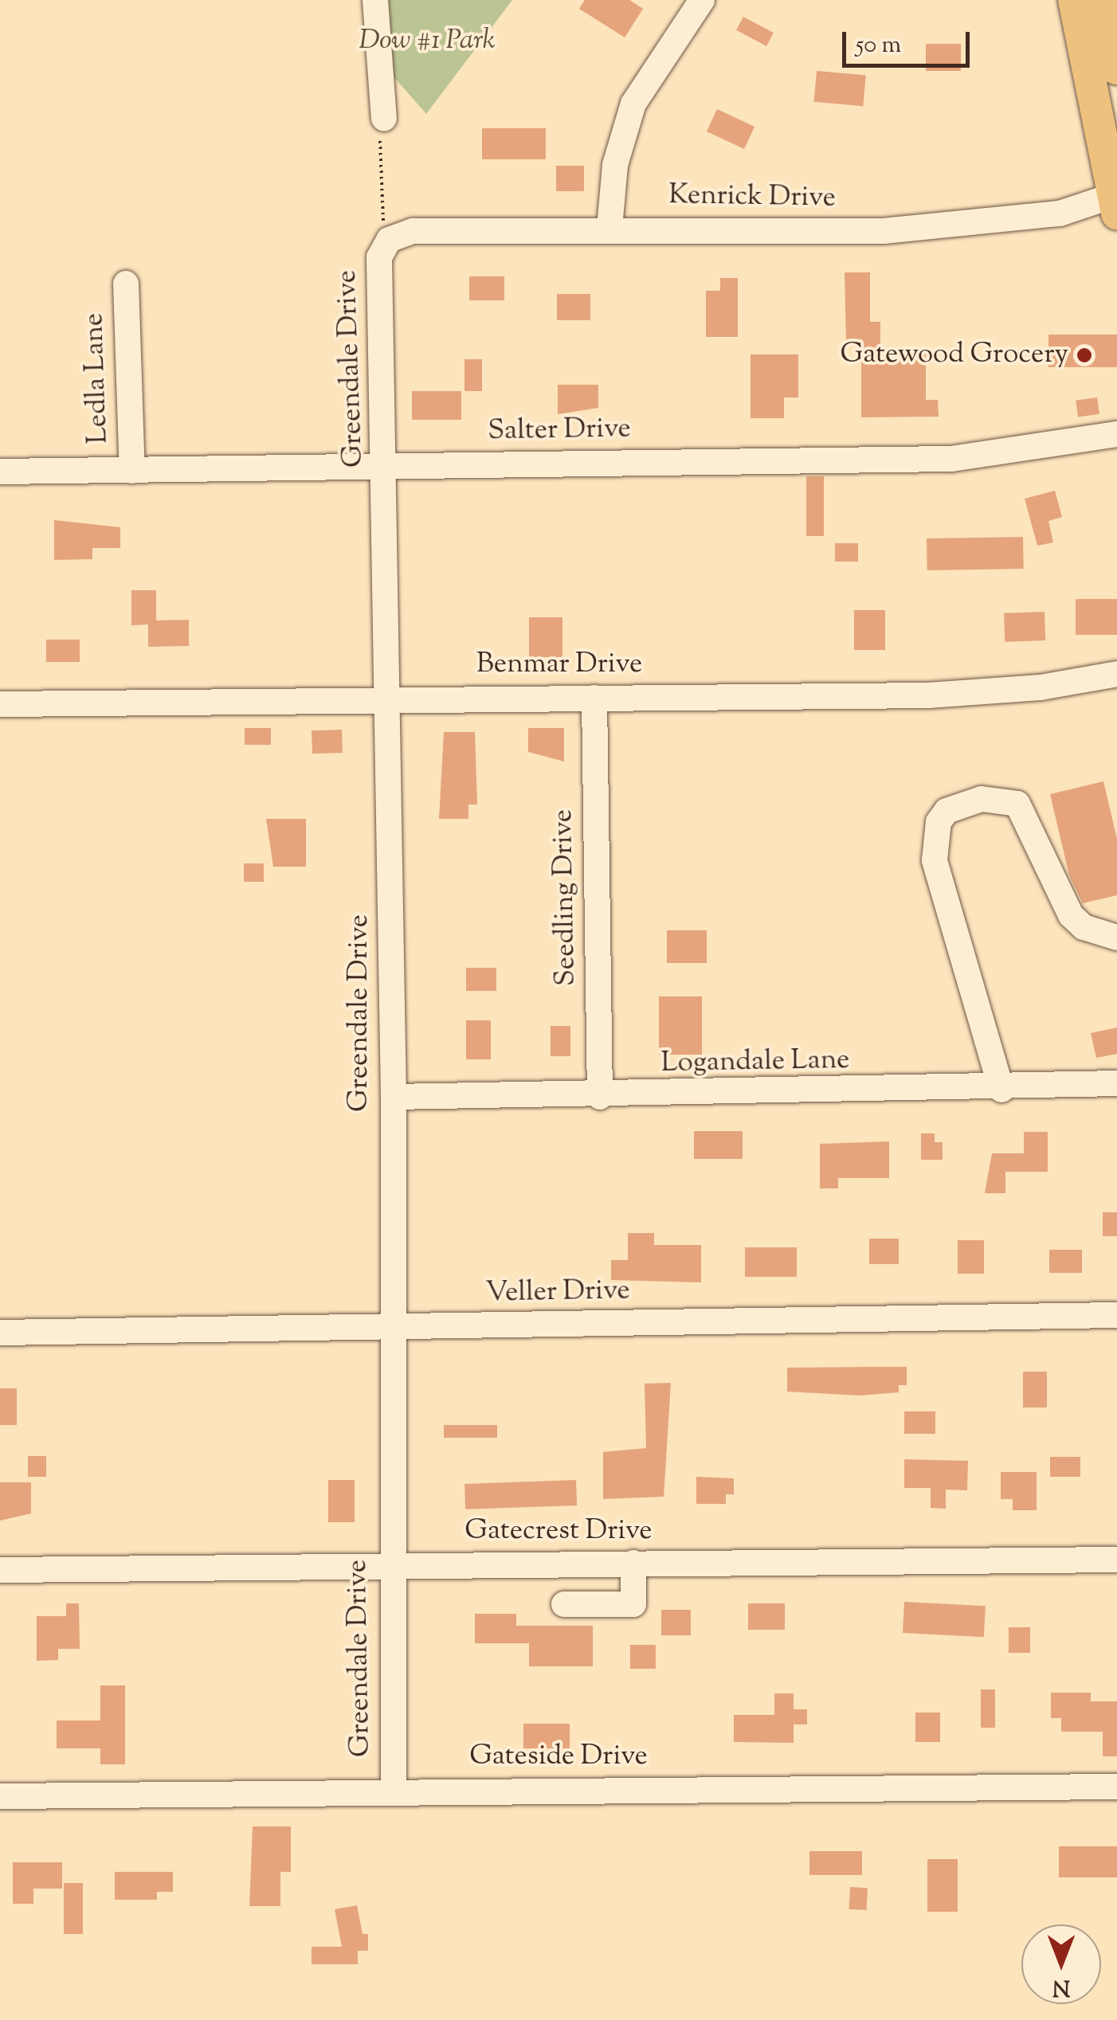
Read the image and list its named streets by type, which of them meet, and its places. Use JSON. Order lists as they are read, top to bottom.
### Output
{
  "streets": {
    "street": [
      "Kenrick Drive",
      "Greendale Drive",
      "Ledla Lane",
      "Salter Drive",
      "Benmar Drive",
      "Seedling Drive",
      "Logandale Lane",
      "Veller Drive",
      "Gatecrest Drive",
      "Gateside Drive"
    ]
  },
  "crossings": [
    ["Kenrick Drive", "Greendale Drive"],
    ["Greendale Drive", "Salter Drive"],
    ["Greendale Drive", "Benmar Drive"],
    ["Greendale Drive", "Logandale Lane"],
    ["Greendale Drive", "Veller Drive"],
    ["Greendale Drive", "Gatecrest Drive"],
    ["Greendale Drive", "Gateside Drive"],
    ["Ledla Lane", "Salter Drive"],
    ["Benmar Drive", "Seedling Drive"],
    ["Seedling Drive", "Logandale Lane"]
  ],
  "parks": ["Dow #1 Park"],
  "places": ["Gatewood Grocery"],
  "scale_bar": "50 m",
  "north": "bottom"
}
